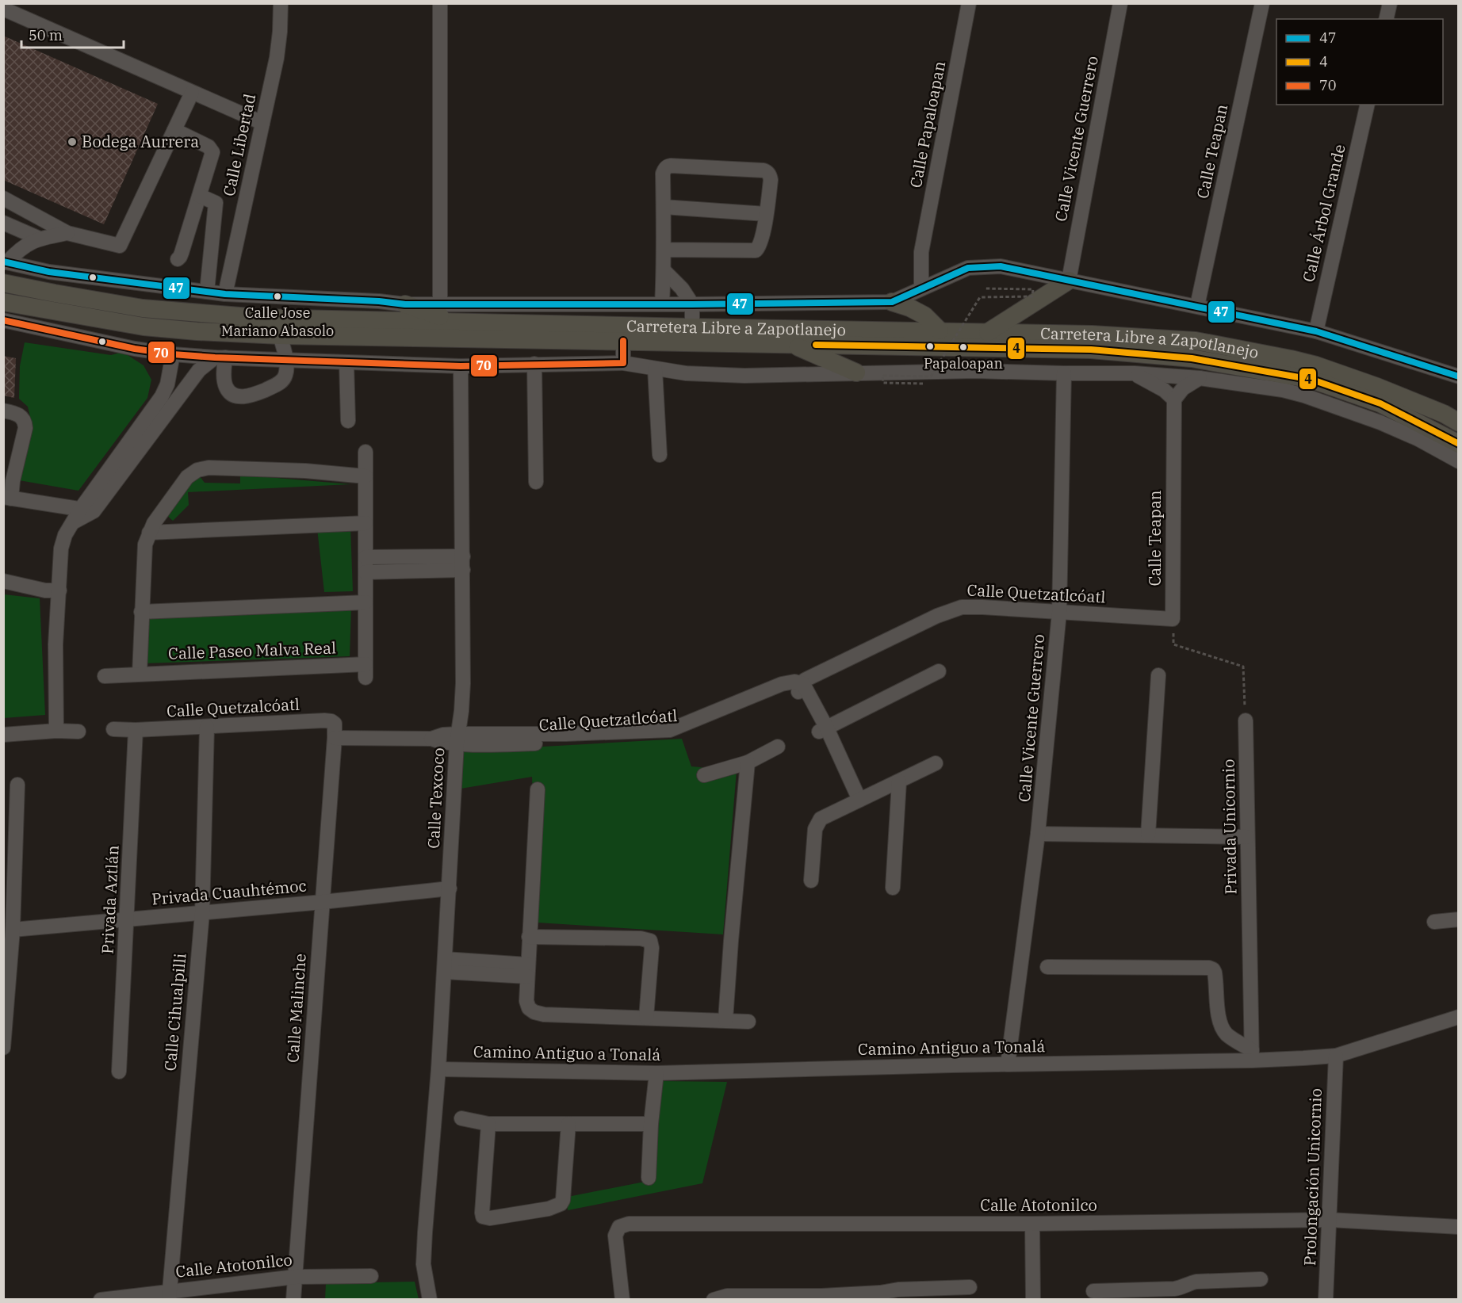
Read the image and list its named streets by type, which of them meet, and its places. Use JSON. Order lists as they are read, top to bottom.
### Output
{
  "streets": {
    "main road": ["Carretera Libre a Zapotlanejo"],
    "street": [
      "Calle Papaloapan",
      "Calle Vicente Guerrero",
      "Calle Libertad",
      "Calle Teapan",
      "Calle Árbol Grande",
      "Calle Quetzatlcóatl",
      "Calle Paseo Malva Real",
      "Calle Quetzalcóatl",
      "Calle Texcoco",
      "Privada Unicornio",
      "Privada Cuauhtémoc",
      "Privada Aztlán",
      "Calle Malinche",
      "Calle Cihualpilli",
      "Camino Antiguo a Tonalá",
      "Prolongación Unicornio",
      "Calle Atotonilco"
    ]
  },
  "crossings": [
    ["Calle Vicente Guerrero", "Calle Quetzatlcóatl"],
    ["Calle Vicente Guerrero", "Camino Antiguo a Tonalá"],
    ["Calle Teapan", "Calle Quetzatlcóatl"],
    ["Calle Quetzatlcóatl", "Calle Texcoco"],
    ["Calle Quetzatlcóatl", "Calle Malinche"],
    ["Calle Quetzalcóatl", "Privada Aztlán"],
    ["Calle Quetzalcóatl", "Calle Malinche"],
    ["Calle Quetzalcóatl", "Calle Cihualpilli"],
    ["Calle Texcoco", "Privada Cuauhtémoc"],
    ["Calle Texcoco", "Camino Antiguo a Tonalá"],
    ["Privada Unicornio", "Camino Antiguo a Tonalá"],
    ["Privada Cuauhtémoc", "Privada Aztlán"],
    ["Privada Cuauhtémoc", "Calle Malinche"],
    ["Privada Cuauhtémoc", "Calle Cihualpilli"],
    ["Calle Malinche", "Calle Atotonilco"],
    ["Calle Cihualpilli", "Calle Atotonilco"],
    ["Camino Antiguo a Tonalá", "Prolongación Unicornio"],
    ["Prolongación Unicornio", "Calle Atotonilco"]
  ],
  "places": ["Bodega Aurrera", "Calle Jose Mariano Abasolo", "Papaloapan"],
  "lines": ["transit line 47", "transit line 70", "transit line 4"],
  "legend": ["47", "4", "70"],
  "scale_bar": "50 m"
}
